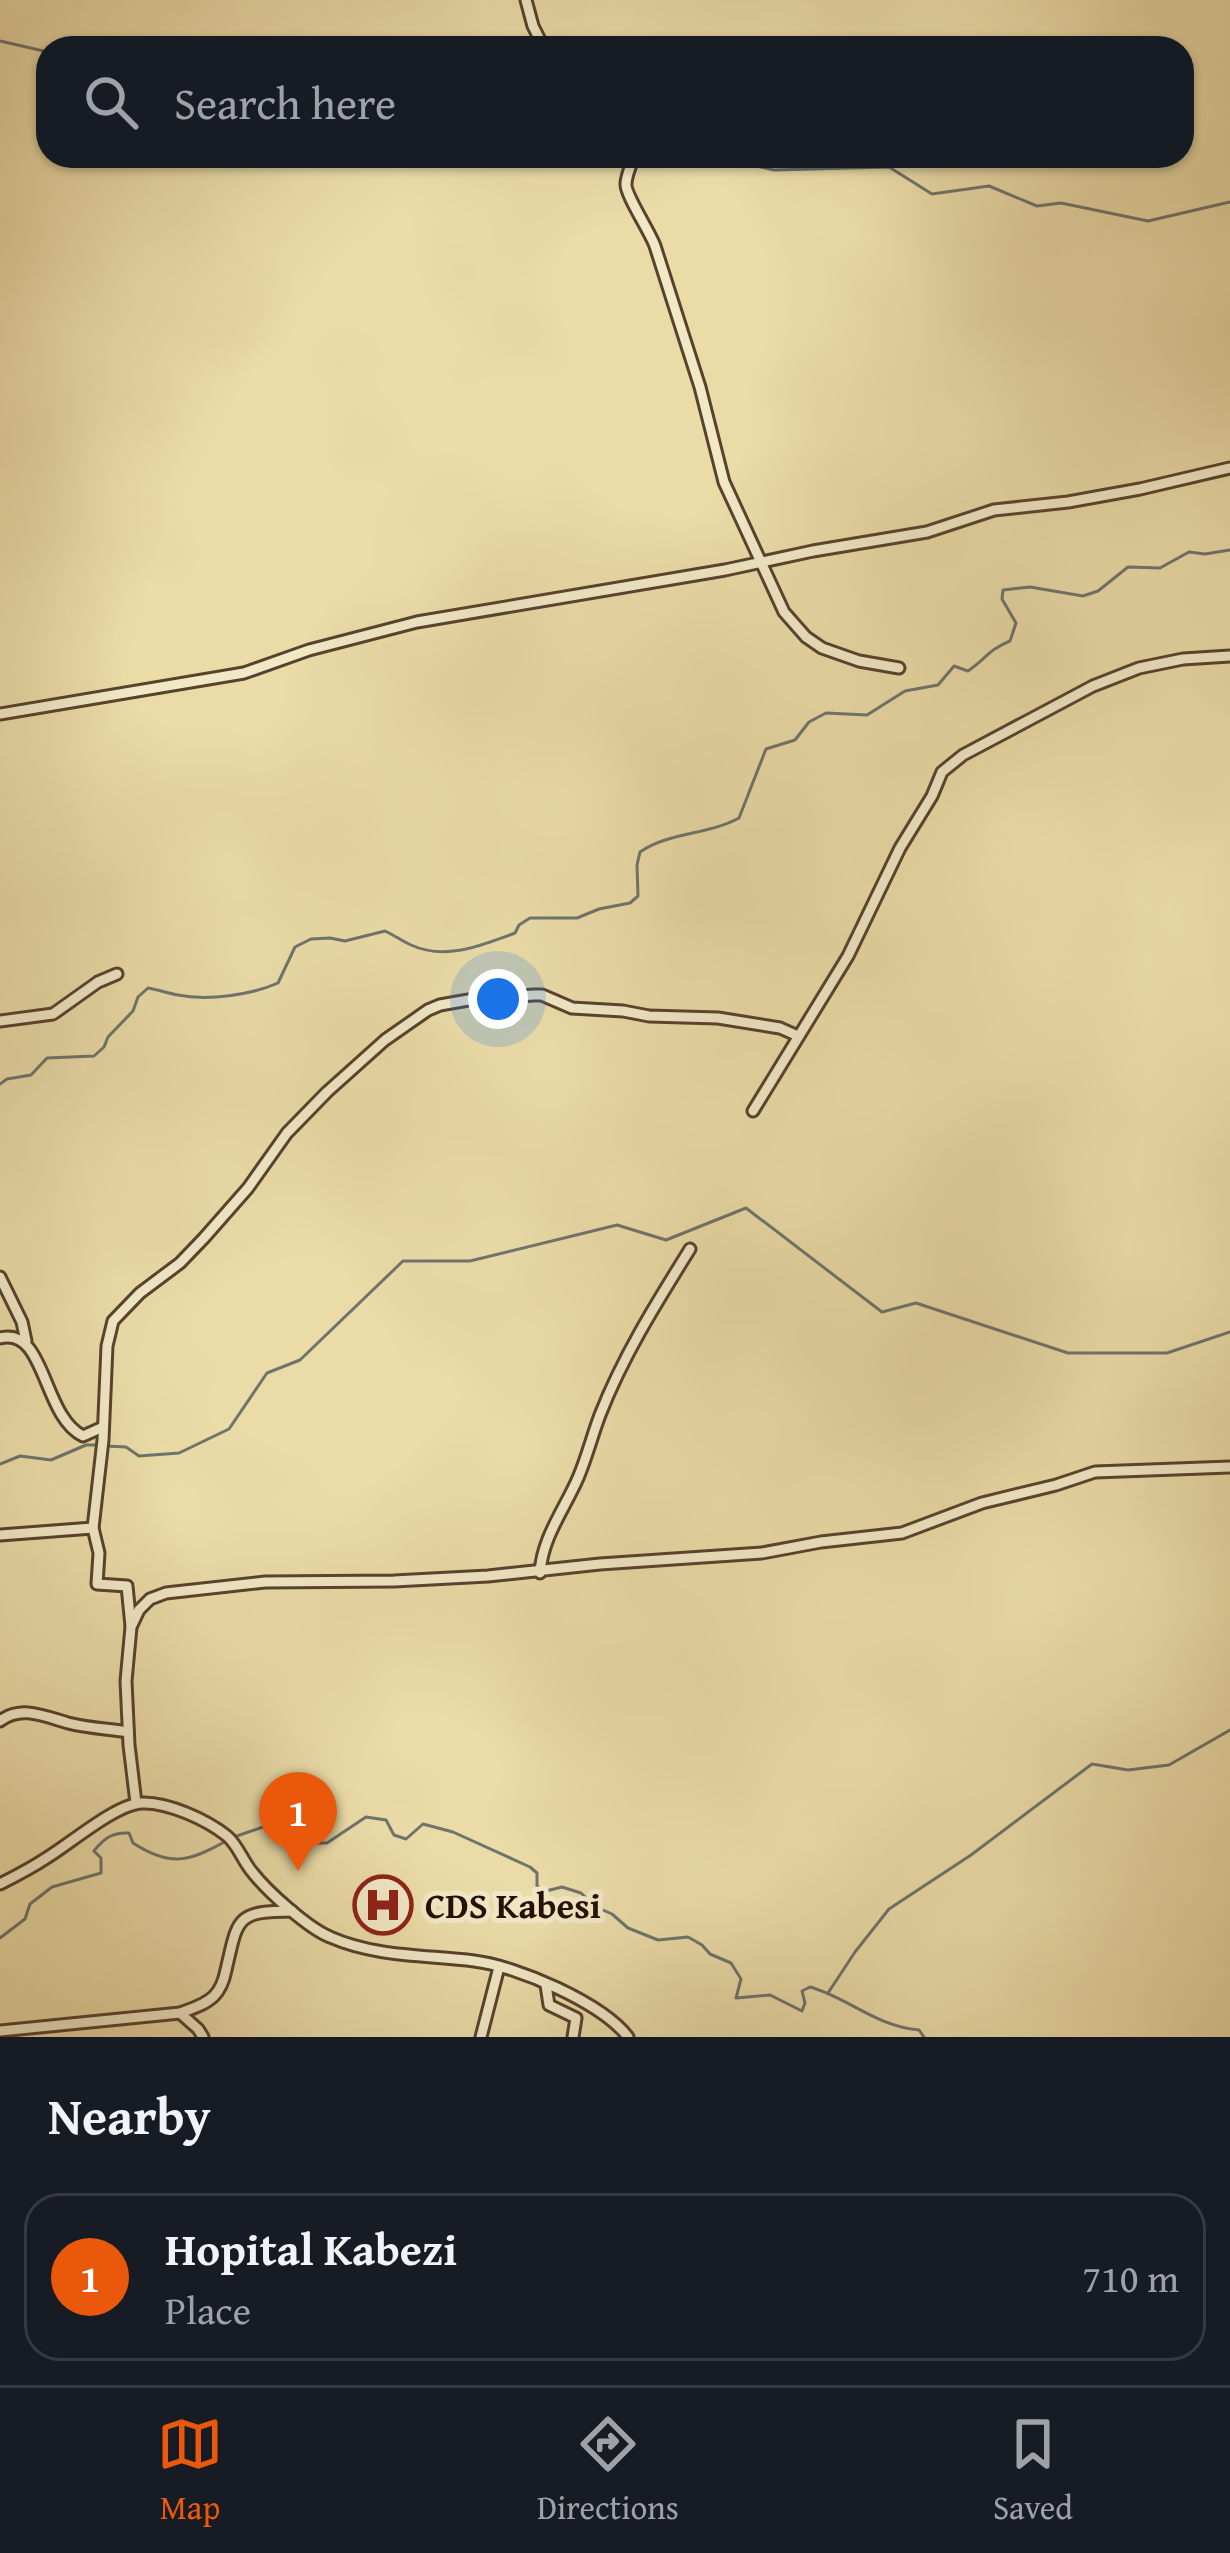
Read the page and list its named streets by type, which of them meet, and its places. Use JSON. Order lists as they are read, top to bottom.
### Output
{
  "places": {
    "hospital": ["CDS Kabesi"]
  },
  "page": {
    "search": "Search here",
    "pins": "1",
    "heading": "Nearby",
    "list": [
      {
        "mark": "1",
        "name": "Hopital Kabezi",
        "note": "Place",
        "value": "710 m"
      }
    ],
    "nav": ["Map", "Directions", "Saved"]
  }
}
